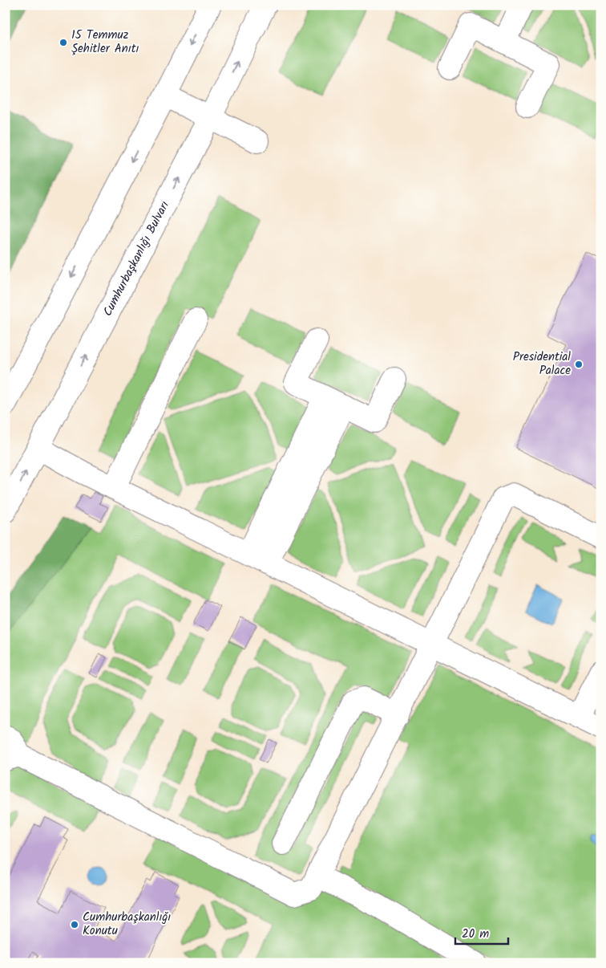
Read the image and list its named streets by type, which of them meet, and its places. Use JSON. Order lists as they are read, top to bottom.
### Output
{
  "streets": {
    "main road": ["Cumhurbaşkanlığı Bulvarı"]
  },
  "places": ["15 Temmuz Şehitler Anıtı", "Presidential Palace", "Cumhurbaşkanlığı Konutu"],
  "scale_bar": "20 m"
}
